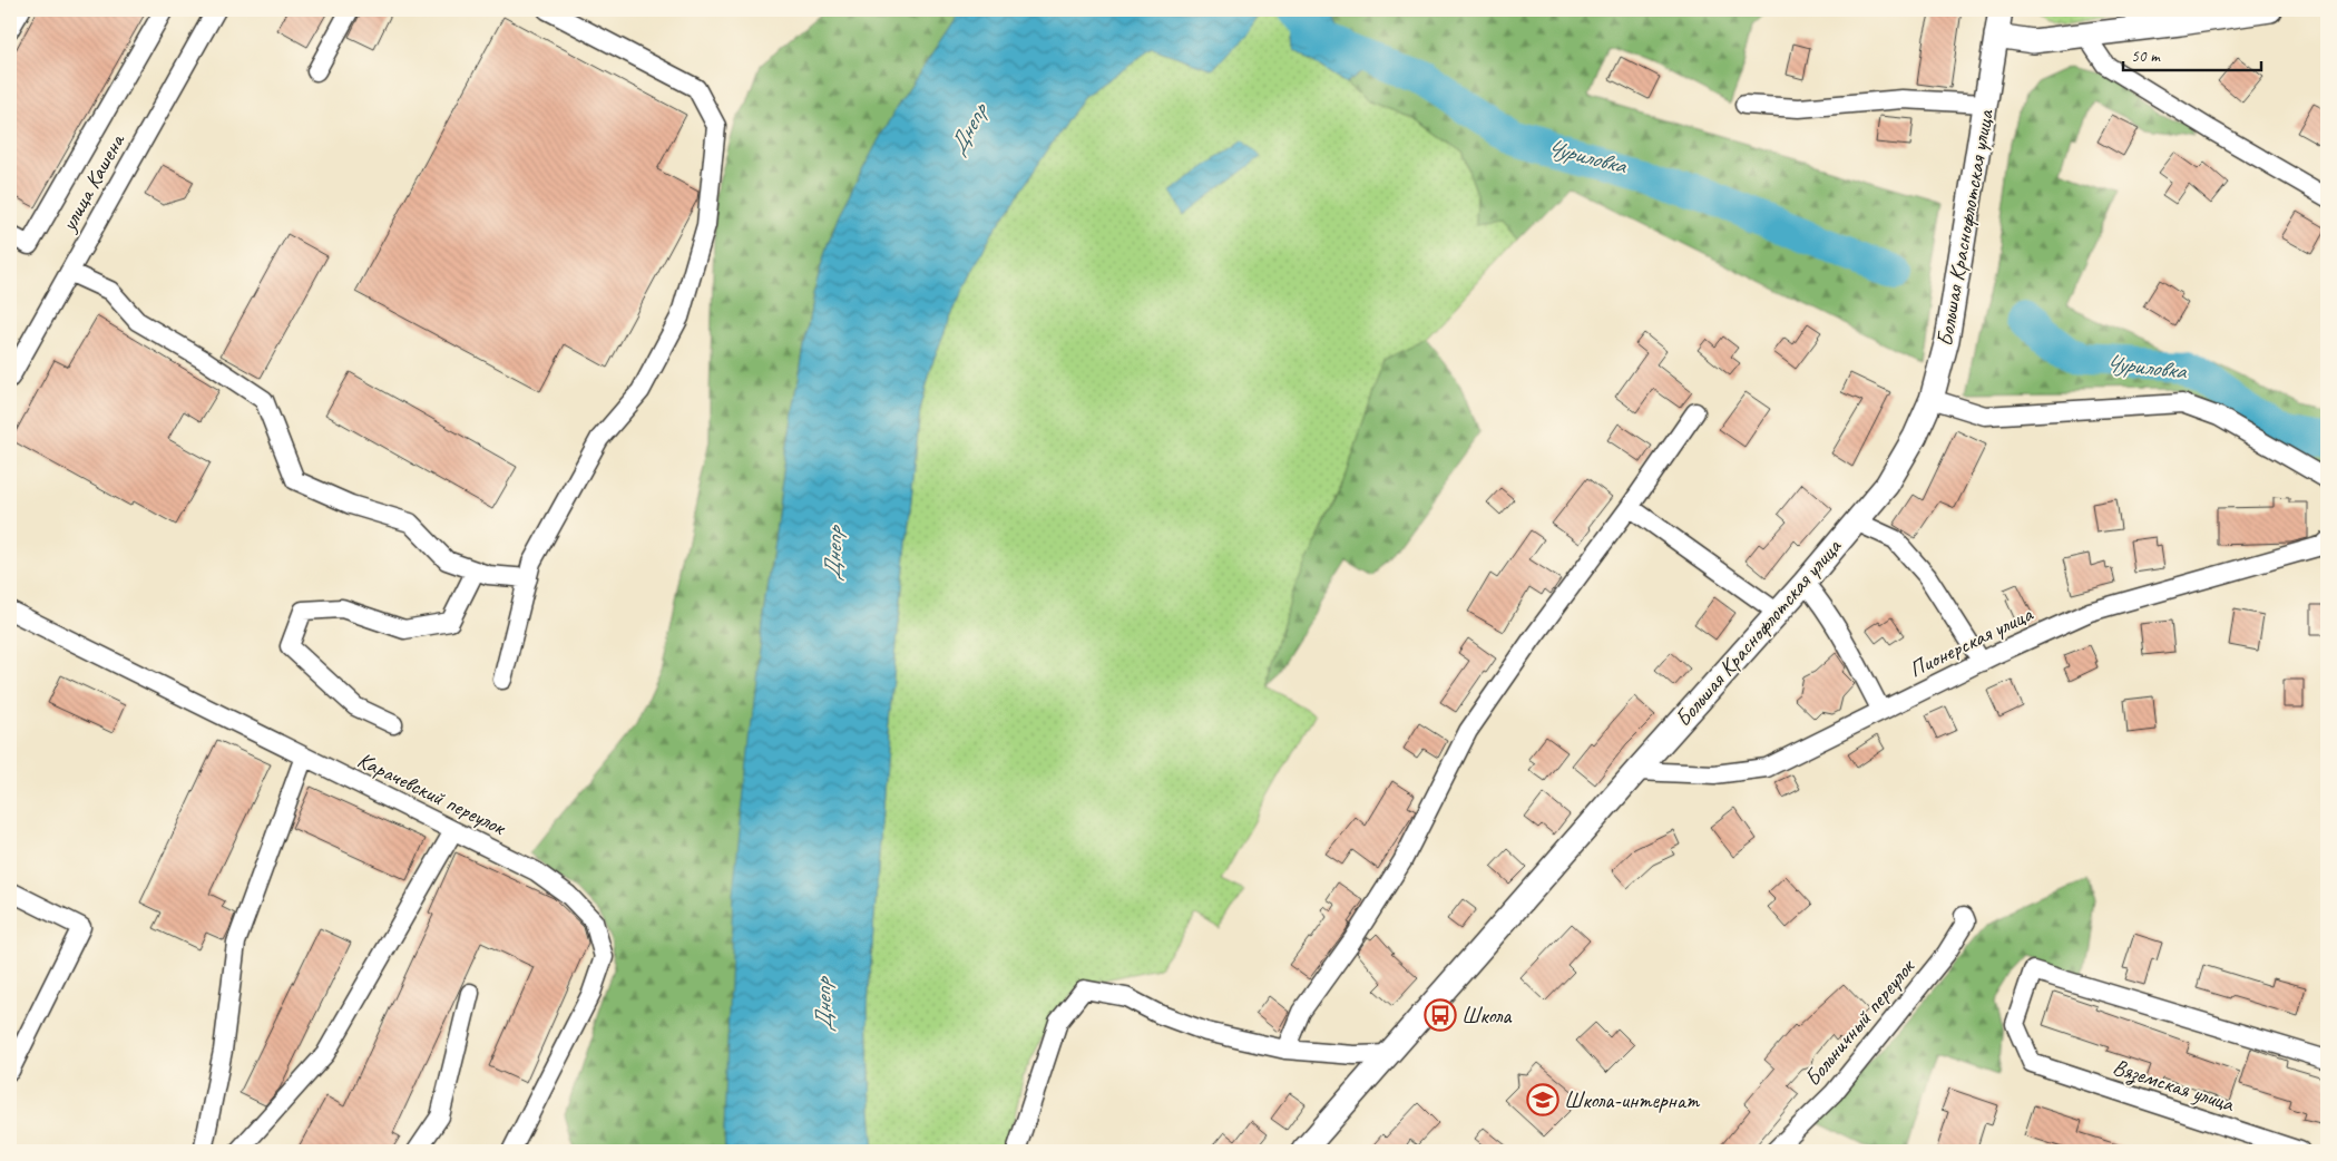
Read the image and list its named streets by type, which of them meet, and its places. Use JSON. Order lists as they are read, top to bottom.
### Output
{
  "streets": {
    "main road": ["Большая Краснофлотская улица"],
    "street": [
      "улица Кашена",
      "Пионерская улица",
      "Карачевский переулок",
      "Больничный переулок",
      "Вяземская улица"
    ]
  },
  "crossings": [
    ["Большая Краснофлотская улица", "Пионерская улица"]
  ],
  "water": ["Днепр", "Чуриловка"],
  "places": {
    "bus stop": ["Школа"],
    "school or university": ["Школа-интернат"]
  },
  "scale_bar": "50 m"
}
